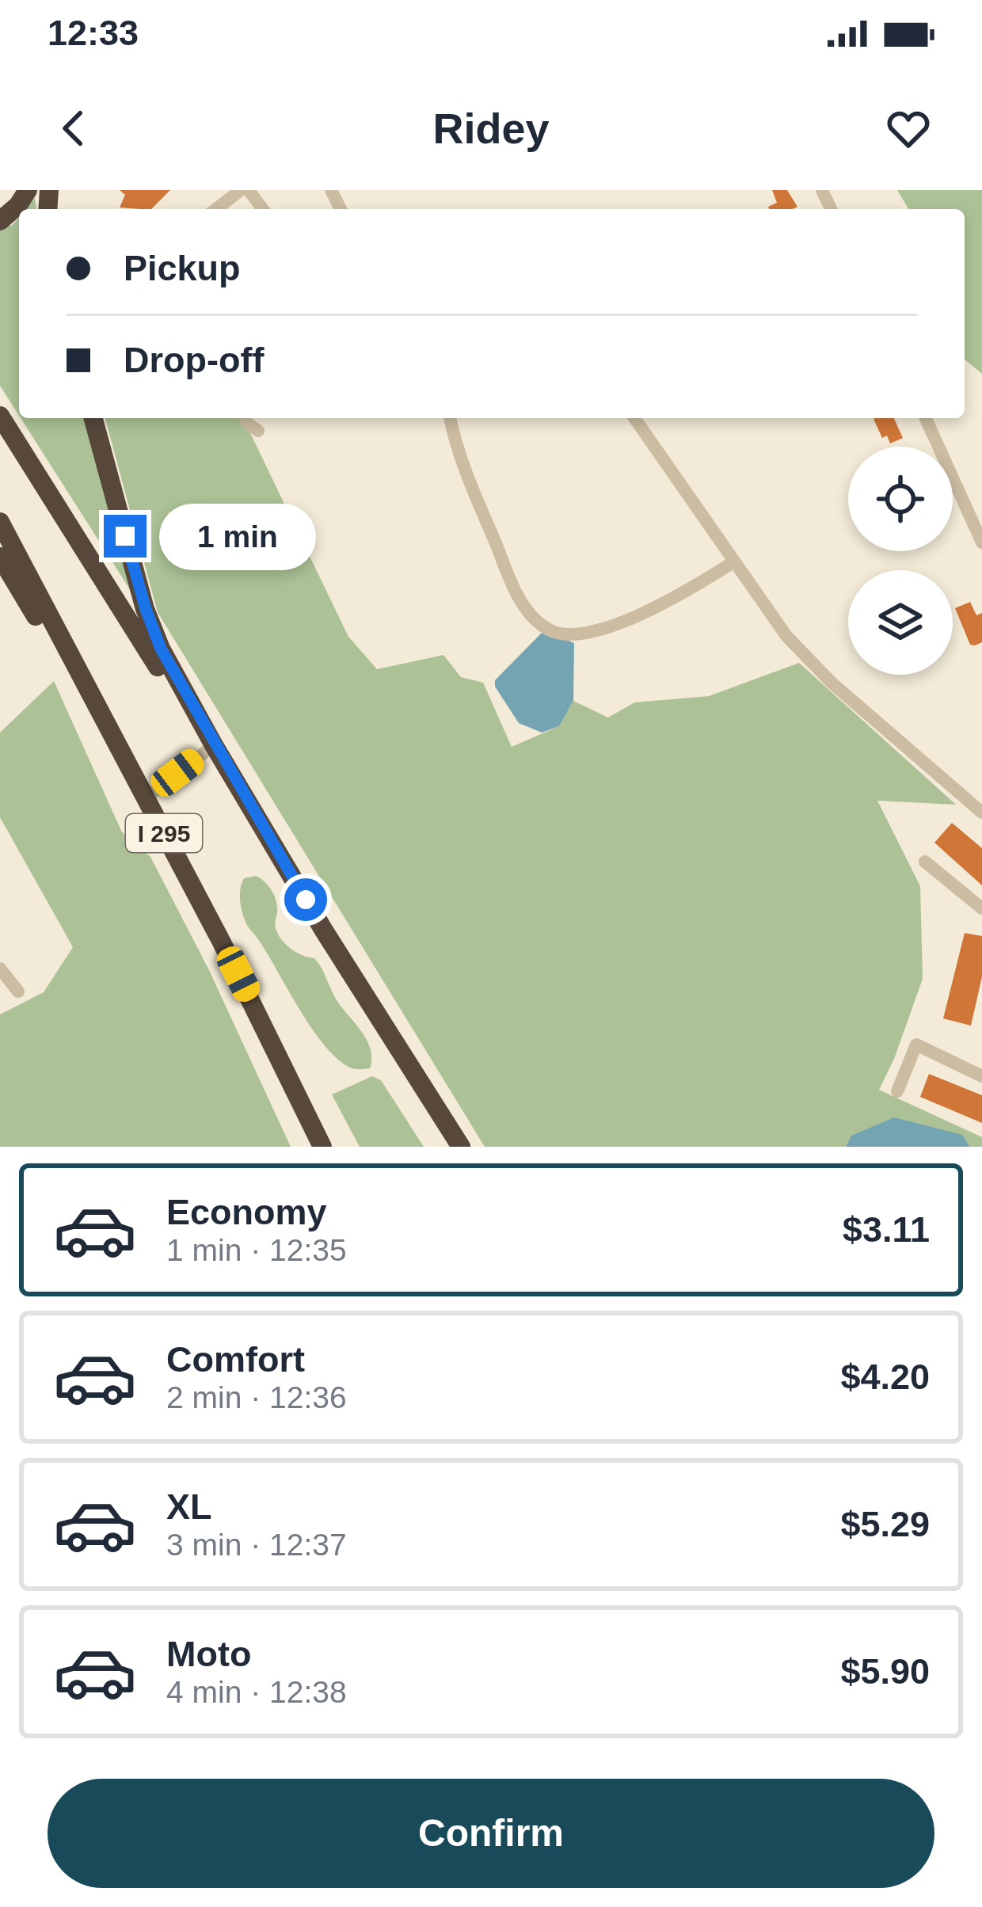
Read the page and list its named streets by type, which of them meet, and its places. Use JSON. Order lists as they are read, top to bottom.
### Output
{
  "streets": {
    "highway": ["I 295"]
  },
  "page": {
    "status": "12:33",
    "header": "Ridey",
    "banner": ["Pickup", "Drop-off"],
    "bubble": "1 min",
    "list": [
      {
        "name": "Economy",
        "note": "1 min · 12:35",
        "value": "$3.11"
      },
      {
        "name": "Comfort",
        "note": "2 min · 12:36",
        "value": "$4.20"
      },
      {
        "name": "XL",
        "note": "3 min · 12:37",
        "value": "$5.29"
      },
      {
        "name": "Moto",
        "note": "4 min · 12:38",
        "value": "$5.90"
      }
    ],
    "buttons": "Confirm"
  }
}
